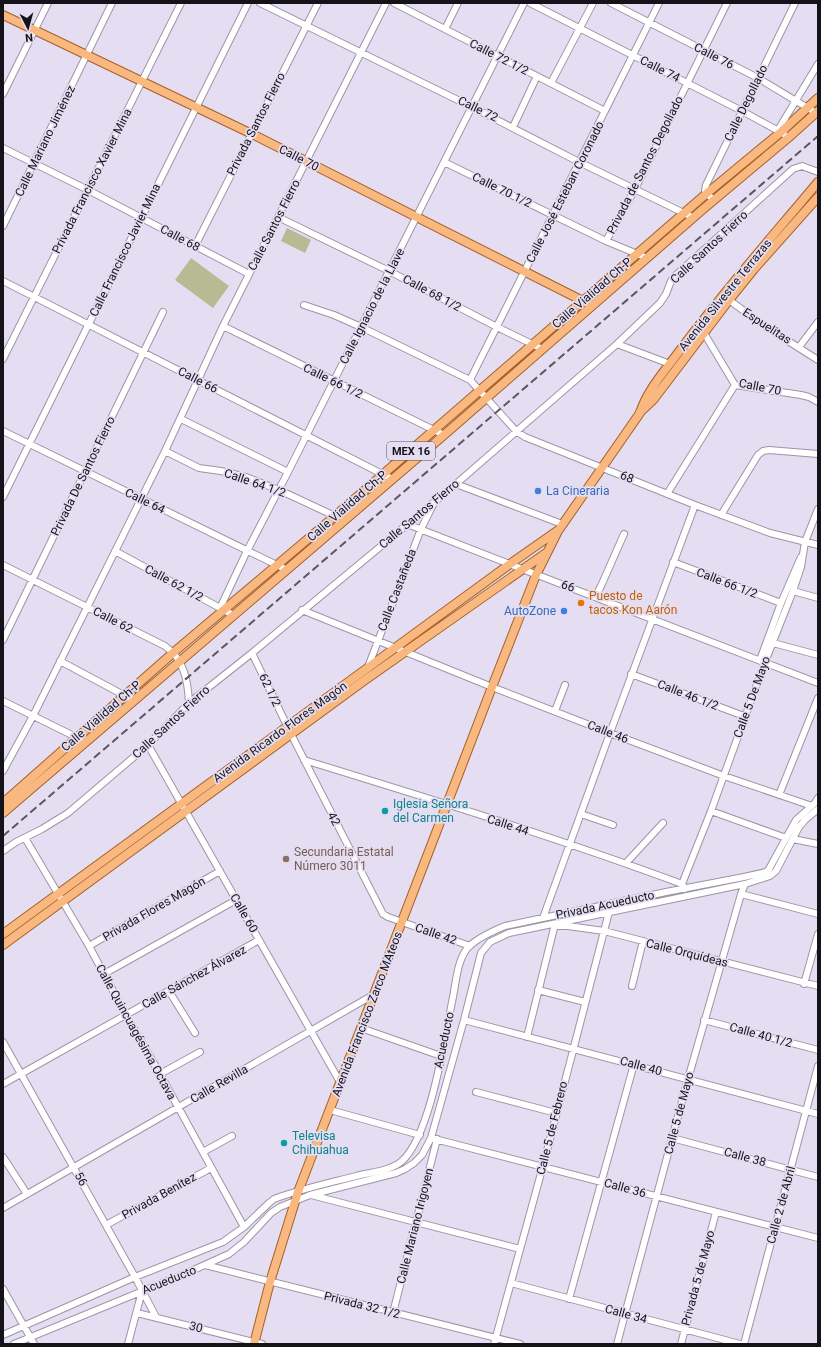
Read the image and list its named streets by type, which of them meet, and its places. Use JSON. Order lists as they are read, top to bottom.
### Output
{
  "streets": {
    "main road": [
      "Calle 70",
      "Calle Vialidad Ch-P",
      "Avenida Silvestre Terrazas",
      "MEX 16",
      "Avenida Ricardo Flores Magón",
      "Avenida Francisco Zarco MAteos"
    ],
    "street": [
      "Calle 76",
      "Calle 72 1/2",
      "Calle 74",
      "Calle Degollado",
      "Calle 72",
      "Privada Santos Fierro",
      "Calle Mariano Jiménez",
      "Privada de Santos Degollado",
      "Privada Francisco Xavier Mina",
      "Calle 70 1/2",
      "Calle José Esteban Coronado",
      "Calle Santos Fierro",
      "Calle 68",
      "Calle Francisco Javier Mina",
      "Calle 68 1/2",
      "Calle Ignacio de la Llave",
      "Espuelitas",
      "Calle 66",
      "Calle 66 1/2",
      "Privada De Santos Fierro",
      "68",
      "Calle 64 1/2",
      "Calle 64",
      "Calle 62 1/2",
      "66",
      "Calle Castañeda",
      "Calle 62",
      "62 1/2",
      "Calle 46 1/2",
      "Calle 5 De Mayo",
      "Calle 46",
      "42",
      "Calle 44",
      "Privada Acueducto",
      "Privada Flores Magón",
      "Calle 60",
      "Calle 42",
      "Calle Orquídeas",
      "Calle Sánchez Álvarez",
      "Calle Quincuagésima Octava",
      "Calle 40 1/2",
      "Acueducto",
      "Calle 40",
      "Calle Revilla",
      "Calle 5 de Mayo",
      "Calle 5 de Febrero",
      "Calle 38",
      "56",
      "Calle 36",
      "Privada Benítez",
      "Calle 2 de Abril",
      "Calle Mariano Irigoyen",
      "Privada 5 de Mayo",
      "Privada 32 1/2",
      "Calle 34",
      "30"
    ]
  },
  "crossings": [
    ["Calle 76", "Calle Degollado"],
    ["Calle 76", "Privada de Santos Degollado"],
    ["Calle 76", "Calle José Esteban Coronado"],
    ["Calle 76", "Calle Vialidad Ch-P"],
    ["Calle 72 1/2", "Calle José Esteban Coronado"],
    ["Calle 72 1/2", "Calle Ignacio de la Llave"],
    ["Calle 74", "Calle Degollado"],
    ["Calle 74", "Privada de Santos Degollado"],
    ["Calle 74", "Calle José Esteban Coronado"],
    ["Calle 74", "Calle Vialidad Ch-P"],
    ["Calle Degollado", "Calle Vialidad Ch-P"],
    ["Calle 72", "Privada Santos Fierro"],
    ["Calle 72", "Privada de Santos Degollado"],
    ["Calle 72", "Calle José Esteban Coronado"],
    ["Calle 72", "Calle Santos Fierro"],
    ["Calle 72", "Calle Vialidad Ch-P"],
    ["Calle 72", "Calle Ignacio de la Llave"],
    ["Privada Santos Fierro", "Calle 70"],
    ["Privada Santos Fierro", "Calle 68"],
    ["Calle Mariano Jiménez", "Calle 70"],
    ["Calle Mariano Jiménez", "Calle 68"],
    ["Calle 70", "Privada Francisco Xavier Mina"],
    ["Calle 70", "Calle José Esteban Coronado"],
    ["Calle 70", "Calle Santos Fierro"],
    ["Calle 70", "Calle Francisco Javier Mina"],
    ["Calle 70", "Calle Vialidad Ch-P"],
    ["Calle 70", "Avenida Silvestre Terrazas"],
    ["Calle 70", "Calle Ignacio de la Llave"],
    ["Privada de Santos Degollado", "Calle 70 1/2"],
    ["Privada Francisco Xavier Mina", "Calle 68"],
    ["Privada Francisco Xavier Mina", "Calle 66"],
    ["Calle 70 1/2", "Calle José Esteban Coronado"],
    ["Calle 70 1/2", "Calle Vialidad Ch-P"],
    ["Calle 70 1/2", "Calle Ignacio de la Llave"],
    ["Calle José Esteban Coronado", "Calle 68 1/2"],
    ["Calle José Esteban Coronado", "68"],
    ["Calle Santos Fierro", "Calle 68"],
    ["Calle Santos Fierro", "Calle 68 1/2"],
    ["Calle Santos Fierro", "Calle 66"],
    ["Calle Santos Fierro", "Calle 66 1/2"],
    ["Calle Santos Fierro", "68"],
    ["Calle Santos Fierro", "Calle 64 1/2"],
    ["Calle Santos Fierro", "Calle 64"],
    ["Calle Santos Fierro", "Calle 62 1/2"],
    ["Calle Santos Fierro", "66"],
    ["Calle Santos Fierro", "Calle Castañeda"],
    ["Calle Santos Fierro", "Calle 62"],
    ["Calle Santos Fierro", "62 1/2"],
    ["Calle Santos Fierro", "Calle 60"],
    ["Calle Santos Fierro", "Calle Quincuagésima Octava"],
    ["Calle 68", "Calle Francisco Javier Mina"],
    ["Calle Francisco Javier Mina", "Calle 66"],
    ["Calle Francisco Javier Mina", "Calle 64"],
    ["Calle 68 1/2", "Calle Vialidad Ch-P"],
    ["Calle 68 1/2", "Calle Ignacio de la Llave"],
    ["Calle Vialidad Ch-P", "Calle Ignacio de la Llave"],
    ["Calle Vialidad Ch-P", "Calle 66"],
    ["Calle Vialidad Ch-P", "Calle 66 1/2"],
    ["Calle Vialidad Ch-P", "68"],
    ["Calle Vialidad Ch-P", "Calle 64 1/2"],
    ["Calle Vialidad Ch-P", "Calle 64"],
    ["Calle Vialidad Ch-P", "Calle 62 1/2"],
    ["Calle Vialidad Ch-P", "Calle 62"],
    ["Avenida Silvestre Terrazas", "Espuelitas"],
    ["Avenida Silvestre Terrazas", "68"],
    ["Avenida Silvestre Terrazas", "Avenida Ricardo Flores Magón"],
    ["Avenida Silvestre Terrazas", "Avenida Francisco Zarco MAteos"],
    ["Calle Ignacio de la Llave", "Calle 66"],
    ["Calle Ignacio de la Llave", "Calle 66 1/2"],
    ["Calle Ignacio de la Llave", "Calle 64 1/2"],
    ["Calle Ignacio de la Llave", "Calle 64"],
    ["Calle Ignacio de la Llave", "Calle 62 1/2"],
    ["Calle 66", "Privada De Santos Fierro"],
    ["Privada De Santos Fierro", "Calle 64"],
    ["Privada De Santos Fierro", "Calle 62"],
    ["68", "Calle 5 De Mayo"],
    ["66", "Calle Castañeda"],
    ["66", "Calle 5 De Mayo"],
    ["66", "Avenida Ricardo Flores Magón"],
    ["66", "Avenida Francisco Zarco MAteos"],
    ["Calle Castañeda", "Avenida Ricardo Flores Magón"],
    ["62 1/2", "Avenida Ricardo Flores Magón"],
    ["62 1/2", "42"],
    ["Calle 46 1/2", "Calle 5 De Mayo"],
    ["Calle 5 De Mayo", "Calle 46"],
    ["Calle 5 De Mayo", "Calle 44"],
    ["Calle 5 De Mayo", "Privada Acueducto"],
    ["Avenida Ricardo Flores Magón", "Calle 46"],
    ["Avenida Ricardo Flores Magón", "42"],
    ["Avenida Ricardo Flores Magón", "Calle 60"],
    ["Avenida Ricardo Flores Magón", "Avenida Francisco Zarco MAteos"],
    ["Avenida Ricardo Flores Magón", "Calle Quincuagésima Octava"],
    ["Calle 46", "Avenida Francisco Zarco MAteos"],
    ["42", "Calle 44"],
    ["42", "Calle 42"],
    ["42", "Avenida Francisco Zarco MAteos"],
    ["Calle 44", "Privada Acueducto"],
    ["Calle 44", "Avenida Francisco Zarco MAteos"],
    ["Privada Acueducto", "Calle 42"],
    ["Privada Acueducto", "Calle Orquídeas"],
    ["Privada Acueducto", "Acueducto"],
    ["Privada Acueducto", "Calle 5 de Mayo"],
    ["Privada Acueducto", "Calle 5 de Febrero"],
    ["Privada Flores Magón", "Calle 60"],
    ["Privada Flores Magón", "Calle Quincuagésima Octava"],
    ["Calle 60", "Calle Sánchez Álvarez"],
    ["Calle 60", "Avenida Francisco Zarco MAteos"],
    ["Calle 60", "Calle Revilla"],
    ["Calle 42", "Avenida Francisco Zarco MAteos"],
    ["Calle 42", "Acueducto"],
    ["Calle Orquídeas", "Calle 5 de Mayo"],
    ["Calle Orquídeas", "Calle 5 de Febrero"],
    ["Calle Sánchez Álvarez", "Calle Quincuagésima Octava"],
    ["Calle Sánchez Álvarez", "56"],
    ["Avenida Francisco Zarco MAteos", "Acueducto"],
    ["Avenida Francisco Zarco MAteos", "Calle Revilla"],
    ["Avenida Francisco Zarco MAteos", "Privada 32 1/2"],
    ["Avenida Francisco Zarco MAteos", "30"],
    ["Calle Quincuagésima Octava", "Acueducto"],
    ["Calle Quincuagésima Octava", "Calle Revilla"],
    ["Calle Quincuagésima Octava", "Privada Benítez"],
    ["Calle 40 1/2", "Calle 5 de Mayo"],
    ["Acueducto", "Calle 40"],
    ["Acueducto", "56"],
    ["Acueducto", "Calle 36"],
    ["Acueducto", "Calle Mariano Irigoyen"],
    ["Acueducto", "Privada 32 1/2"],
    ["Calle 40", "Calle 5 de Mayo"],
    ["Calle 40", "Calle 5 de Febrero"],
    ["Calle 40", "Calle 2 de Abril"],
    ["Calle Revilla", "56"],
    ["Calle 5 de Mayo", "Calle 38"],
    ["Calle 5 de Mayo", "Calle 36"],
    ["Calle 5 de Mayo", "Calle 34"],
    ["Calle 5 de Febrero", "Calle 36"],
    ["Calle 5 de Febrero", "Privada 32 1/2"],
    ["Calle 5 de Febrero", "Calle 34"],
    ["Calle 38", "Calle 2 de Abril"],
    ["56", "Privada Benítez"],
    ["56", "30"],
    ["Calle 36", "Calle 2 de Abril"],
    ["Calle 36", "Calle Mariano Irigoyen"],
    ["Calle 36", "Privada 5 de Mayo"],
    ["Calle Mariano Irigoyen", "Privada 32 1/2"],
    ["Privada 5 de Mayo", "Calle 34"]
  ],
  "places": [
    "La Cineraria",
    "Puesto de tacos Kon Aarón",
    "AutoZone",
    "Iglesia Señora del Carmen",
    "Secundaria Estatal Número 3011",
    "Televisa Chihuahua"
  ],
  "north": "bottom"
}
